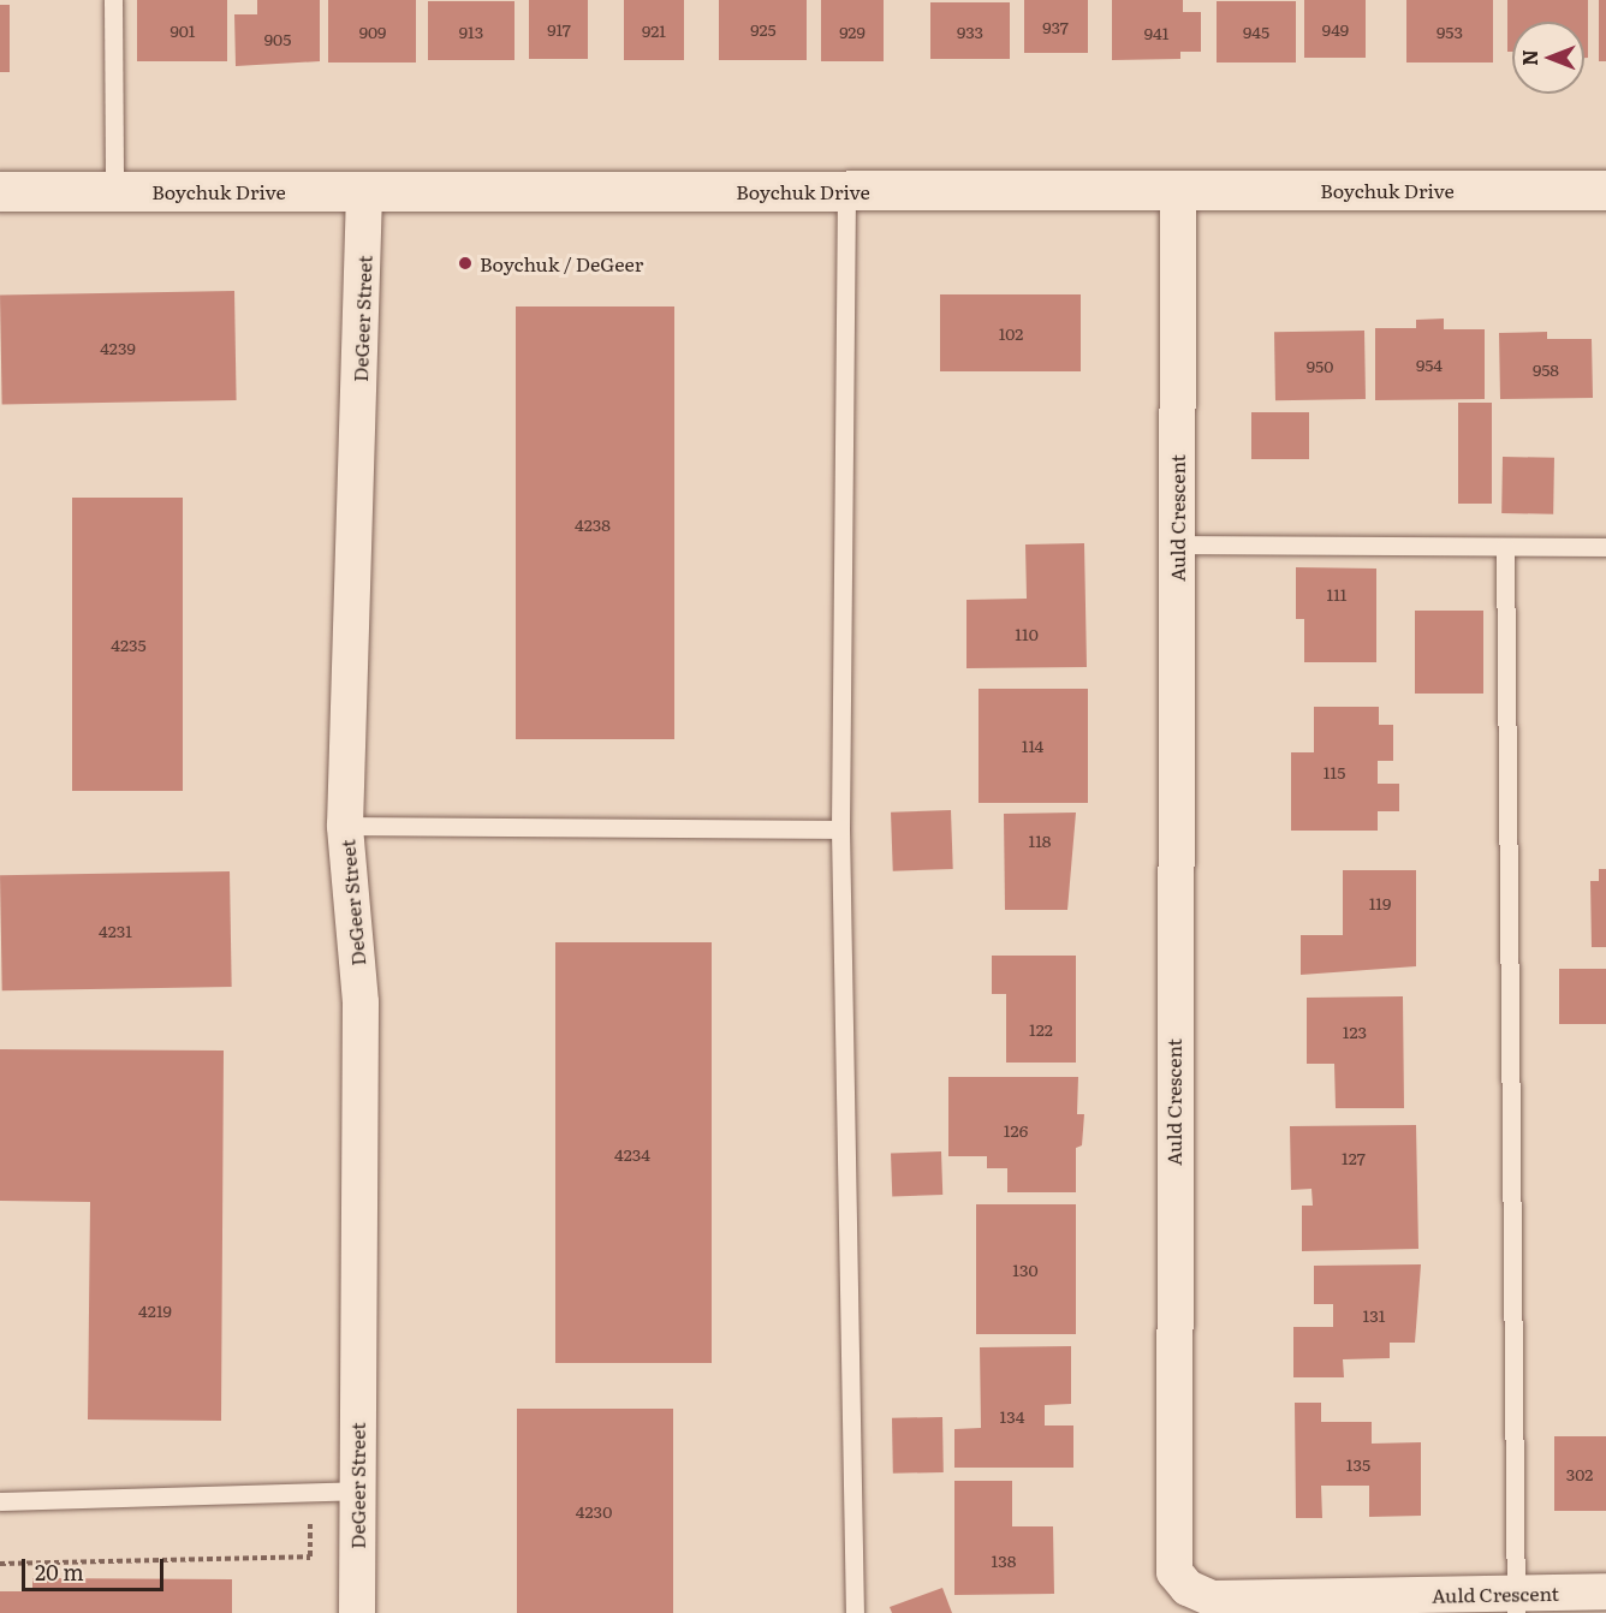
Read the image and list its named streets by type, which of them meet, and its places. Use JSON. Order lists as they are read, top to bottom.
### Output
{
  "streets": {
    "street": ["Boychuk Drive", "DeGeer Street", "Auld Crescent"]
  },
  "crossings": [
    ["Boychuk Drive", "DeGeer Street"],
    ["Boychuk Drive", "Auld Crescent"]
  ],
  "places": ["Boychuk / DeGeer"],
  "house_numbers": [
    "937",
    "917",
    "925",
    "949",
    "901",
    "921",
    "909",
    "913",
    "929",
    "933",
    "945",
    "953",
    "941",
    "905",
    "102",
    "4239",
    "954",
    "950",
    "958",
    "4238",
    "111",
    "110",
    "4235",
    "114",
    "115",
    "118",
    "119",
    "4231",
    "122",
    "123",
    "126",
    "4234",
    "127",
    "130",
    "4219",
    "131",
    "134",
    "135",
    "302",
    "4230",
    "138"
  ],
  "scale_bar": "20 m",
  "north": "left"
}
